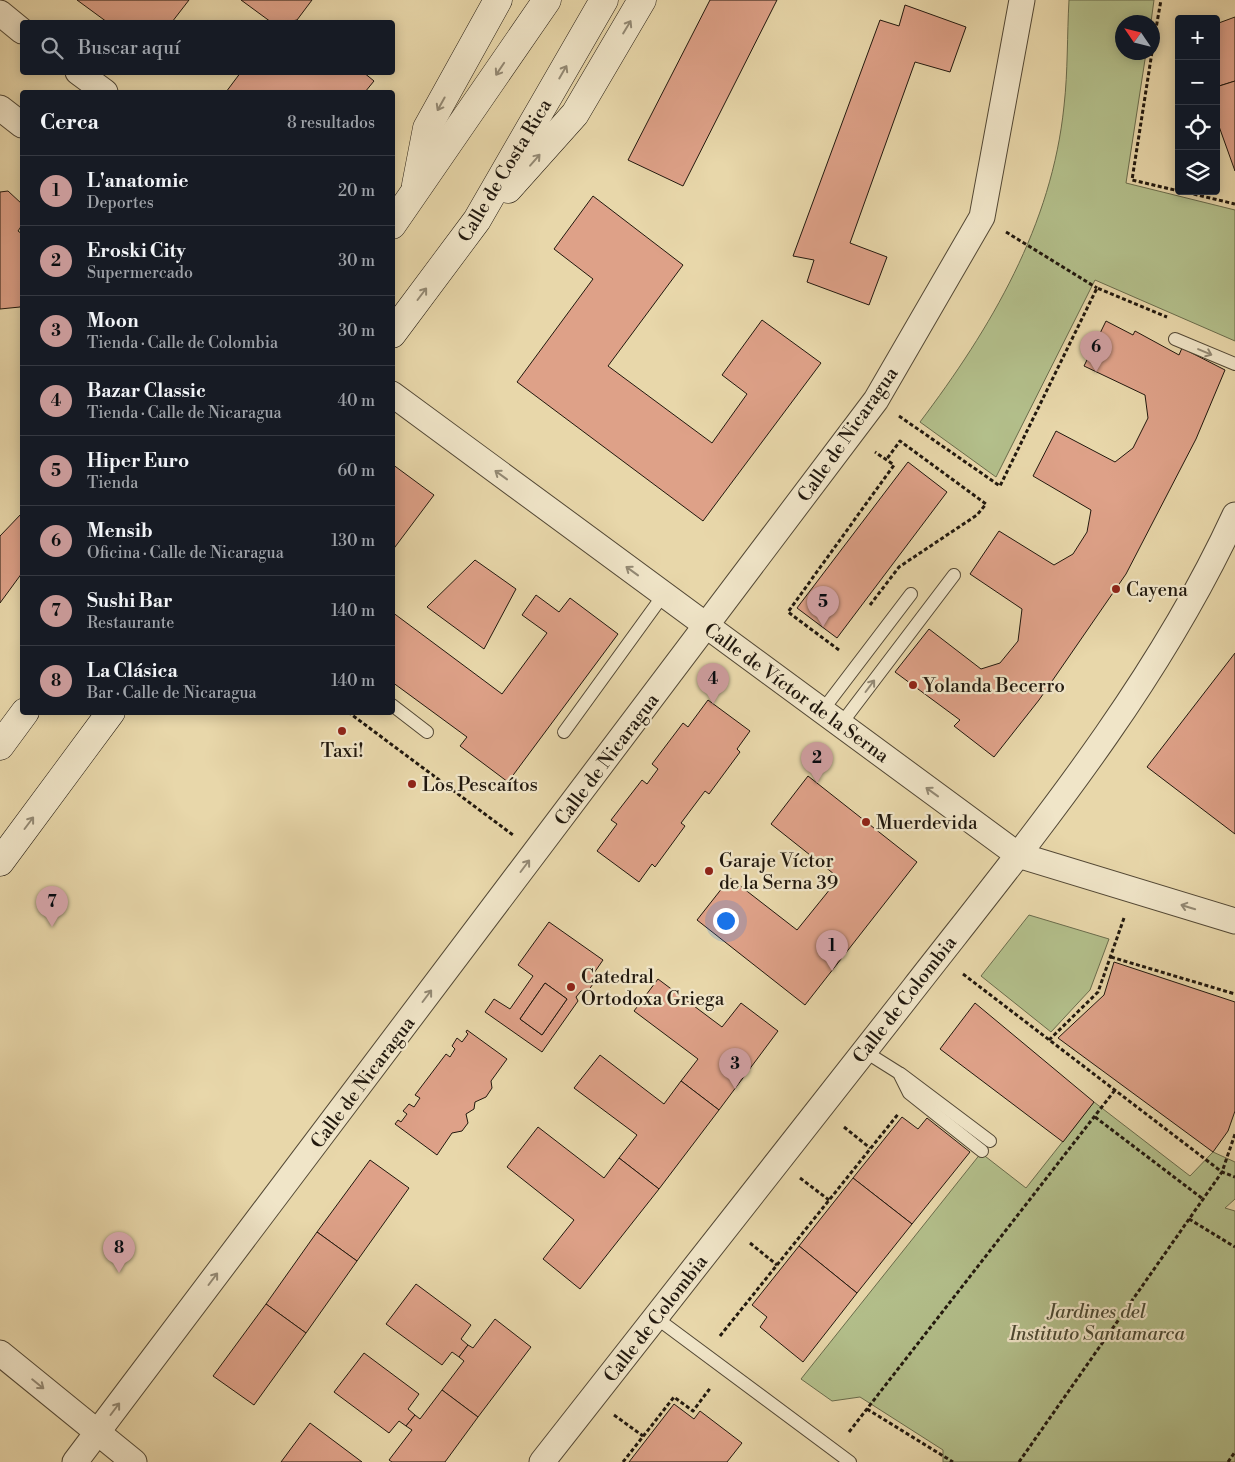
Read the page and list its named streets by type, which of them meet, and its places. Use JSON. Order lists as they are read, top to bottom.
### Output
{
  "streets": {
    "main road": ["Calle de Costa Rica"],
    "street": ["Calle de Nicaragua", "Calle de Víctor de la Serna", "Calle de Colombia"]
  },
  "crossings": [
    ["Calle de Nicaragua", "Calle de Víctor de la Serna"],
    ["Calle de Víctor de la Serna", "Calle de Colombia"]
  ],
  "one_way": ["Calle de Nicaragua", "Calle de Víctor de la Serna"],
  "parks": ["Jardines del Instituto Santamarca"],
  "places": [
    "Cayena",
    "Yolanda Becerro",
    "Taxi!",
    "Los Pescaítos",
    "Muerdevida",
    "Garaje Víctor de la Serna 39",
    "Catedral Ortodoxa Griega"
  ],
  "north": "top left",
  "page": {
    "map_buttons": ["+", "−"],
    "search": "Buscar aquí",
    "heading": ["Cerca", "8 resultados"],
    "list": [
      {
        "mark": "1",
        "name": "L'anatomie",
        "note": "Deportes",
        "value": "20 m"
      },
      {
        "mark": "2",
        "name": "Eroski City",
        "note": "Supermercado",
        "value": "30 m"
      },
      {
        "mark": "3",
        "name": "Moon",
        "note": "Tienda · Calle de Colombia",
        "value": "30 m"
      },
      {
        "mark": "4",
        "name": "Bazar Classic",
        "note": "Tienda · Calle de Nicaragua",
        "value": "40 m"
      },
      {
        "mark": "5",
        "name": "Hiper Euro",
        "note": "Tienda",
        "value": "60 m"
      },
      {
        "mark": "6",
        "name": "Mensib",
        "note": "Oficina · Calle de Nicaragua",
        "value": "130 m"
      },
      {
        "mark": "7",
        "name": "Sushi Bar",
        "note": "Restaurante",
        "value": "140 m"
      },
      {
        "mark": "8",
        "name": "La Clásica",
        "note": "Bar · Calle de Nicaragua",
        "value": "140 m"
      }
    ],
    "pins": [
      "6",
      "5",
      "4",
      "2",
      "7",
      "1",
      "3",
      "8"
    ]
  }
}
